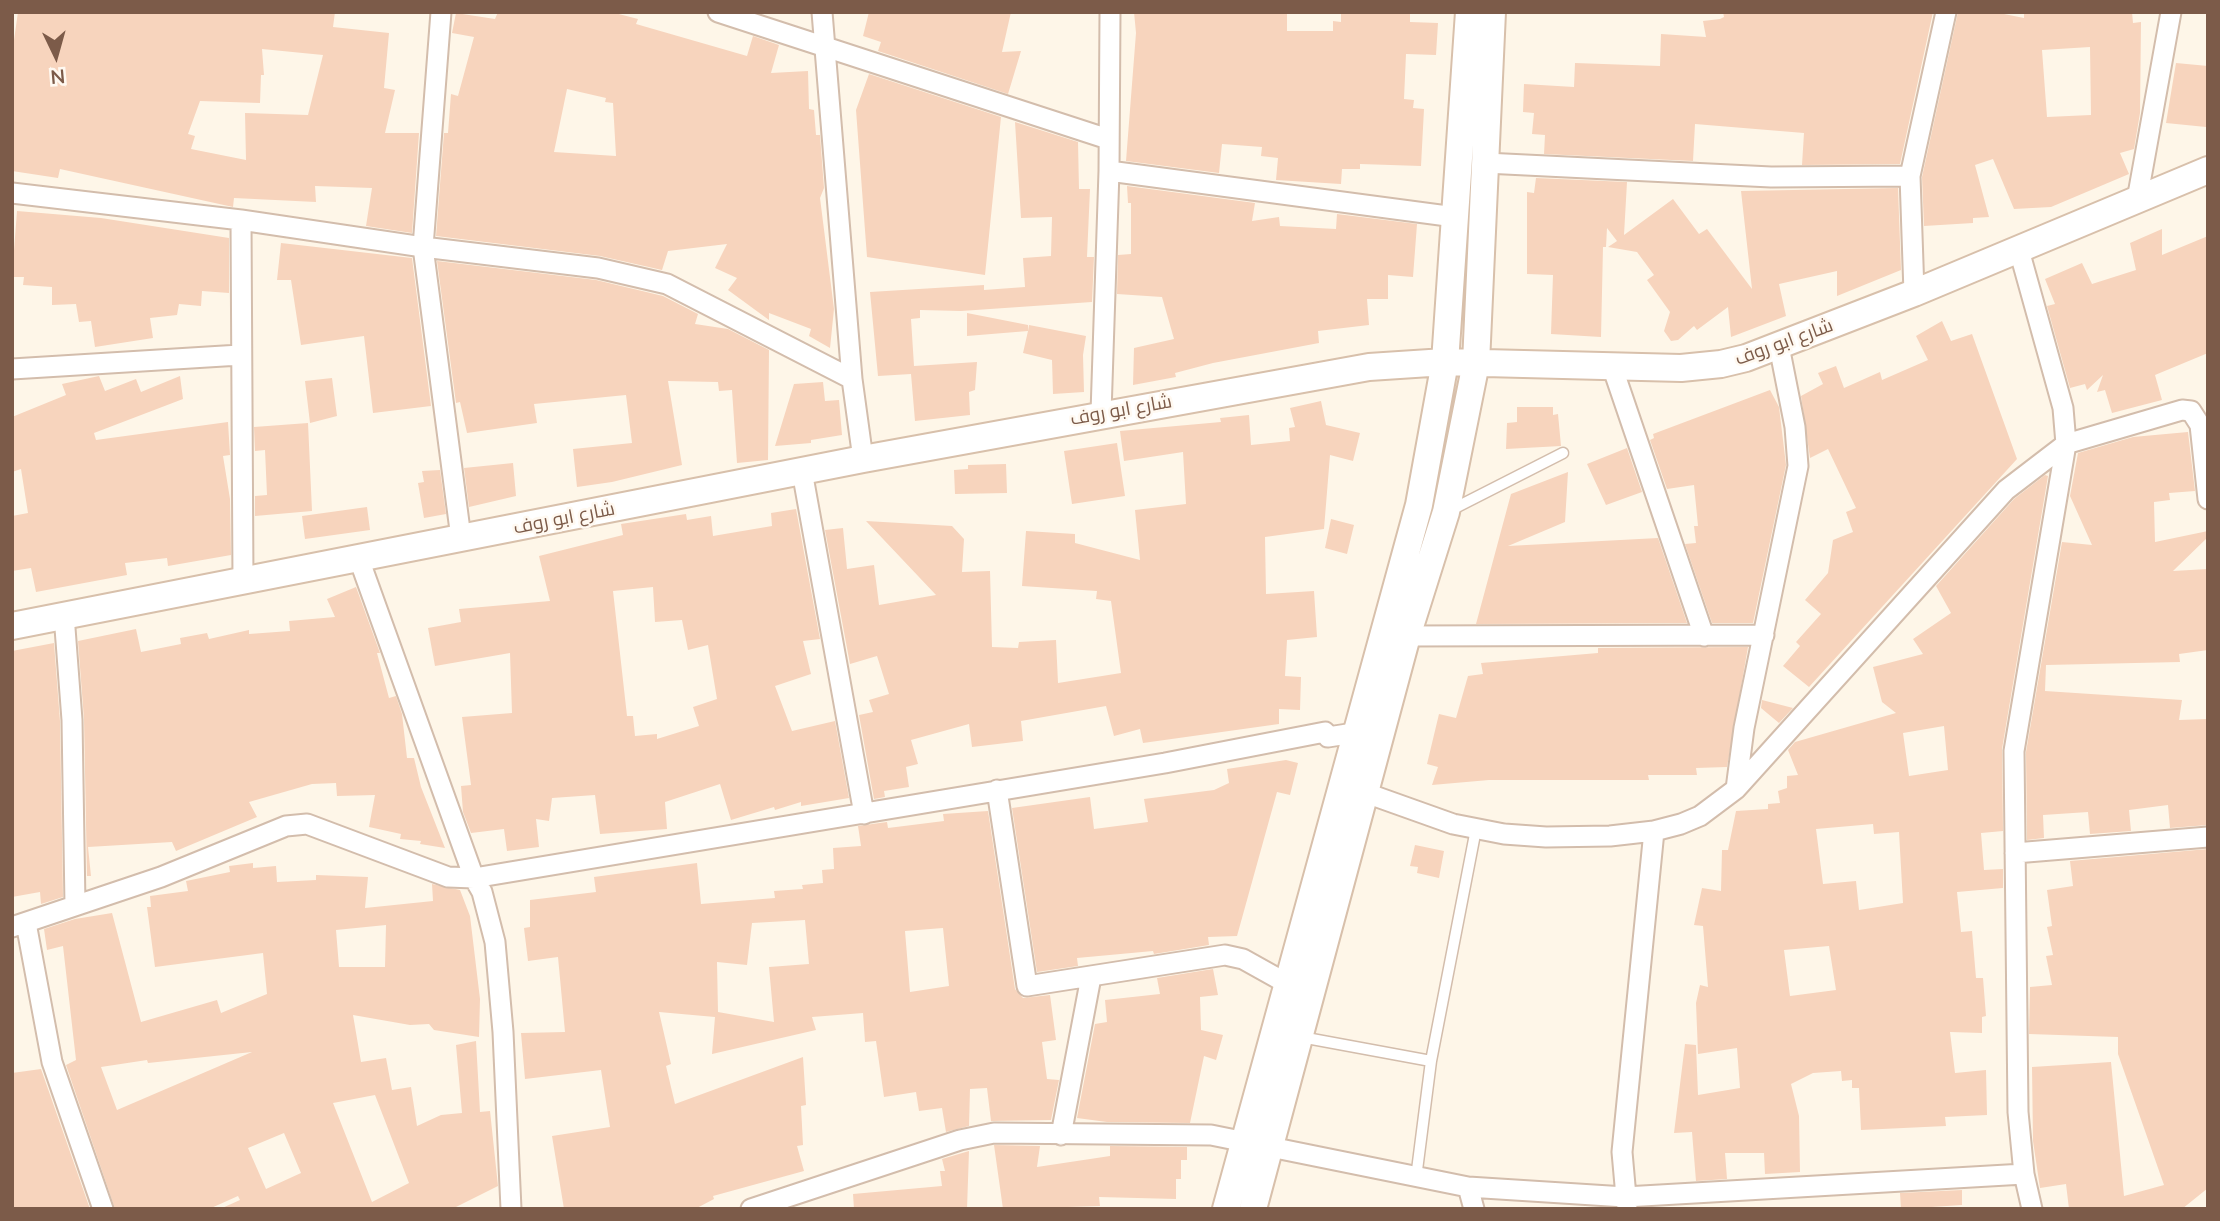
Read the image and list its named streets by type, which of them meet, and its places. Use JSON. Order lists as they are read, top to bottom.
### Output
{
  "streets": {
    "main road": ["شارع ابو روف"]
  },
  "north": "bottom"
}
